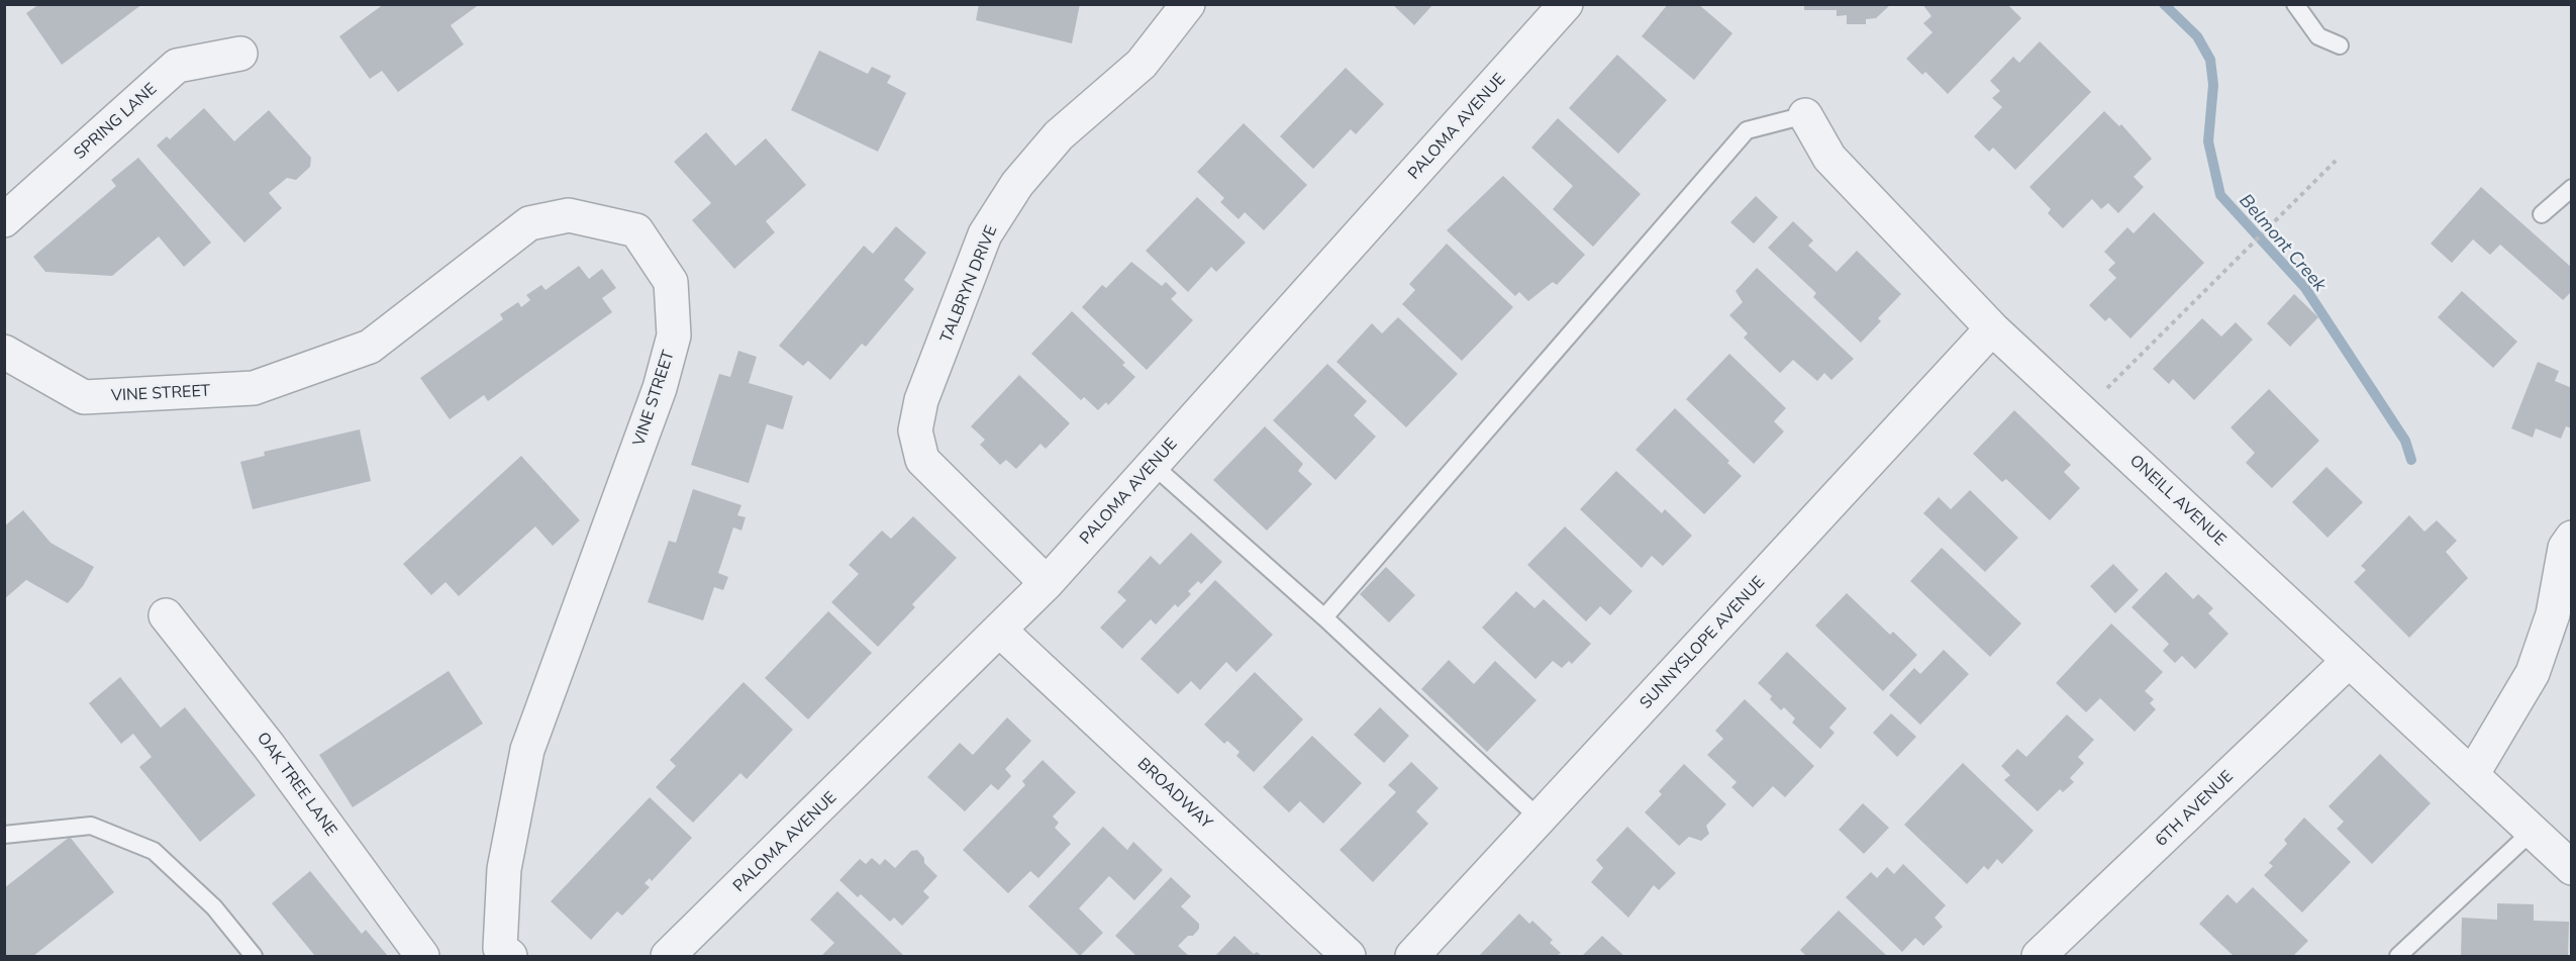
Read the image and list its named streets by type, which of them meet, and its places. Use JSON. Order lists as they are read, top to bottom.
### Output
{
  "streets": {
    "street": [
      "SPRING LANE",
      "PALOMA AVENUE",
      "TALBRYN DRIVE",
      "VINE STREET",
      "ONEILL AVENUE",
      "SUNNYSLOPE AVENUE",
      "OAK TREE LANE",
      "BROADWAY",
      "6TH AVENUE"
    ]
  },
  "crossings": [
    ["PALOMA AVENUE", "TALBRYN DRIVE"],
    ["PALOMA AVENUE", "BROADWAY"],
    ["ONEILL AVENUE", "SUNNYSLOPE AVENUE"],
    ["ONEILL AVENUE", "6TH AVENUE"]
  ],
  "water": ["Belmont Creek"]
}
